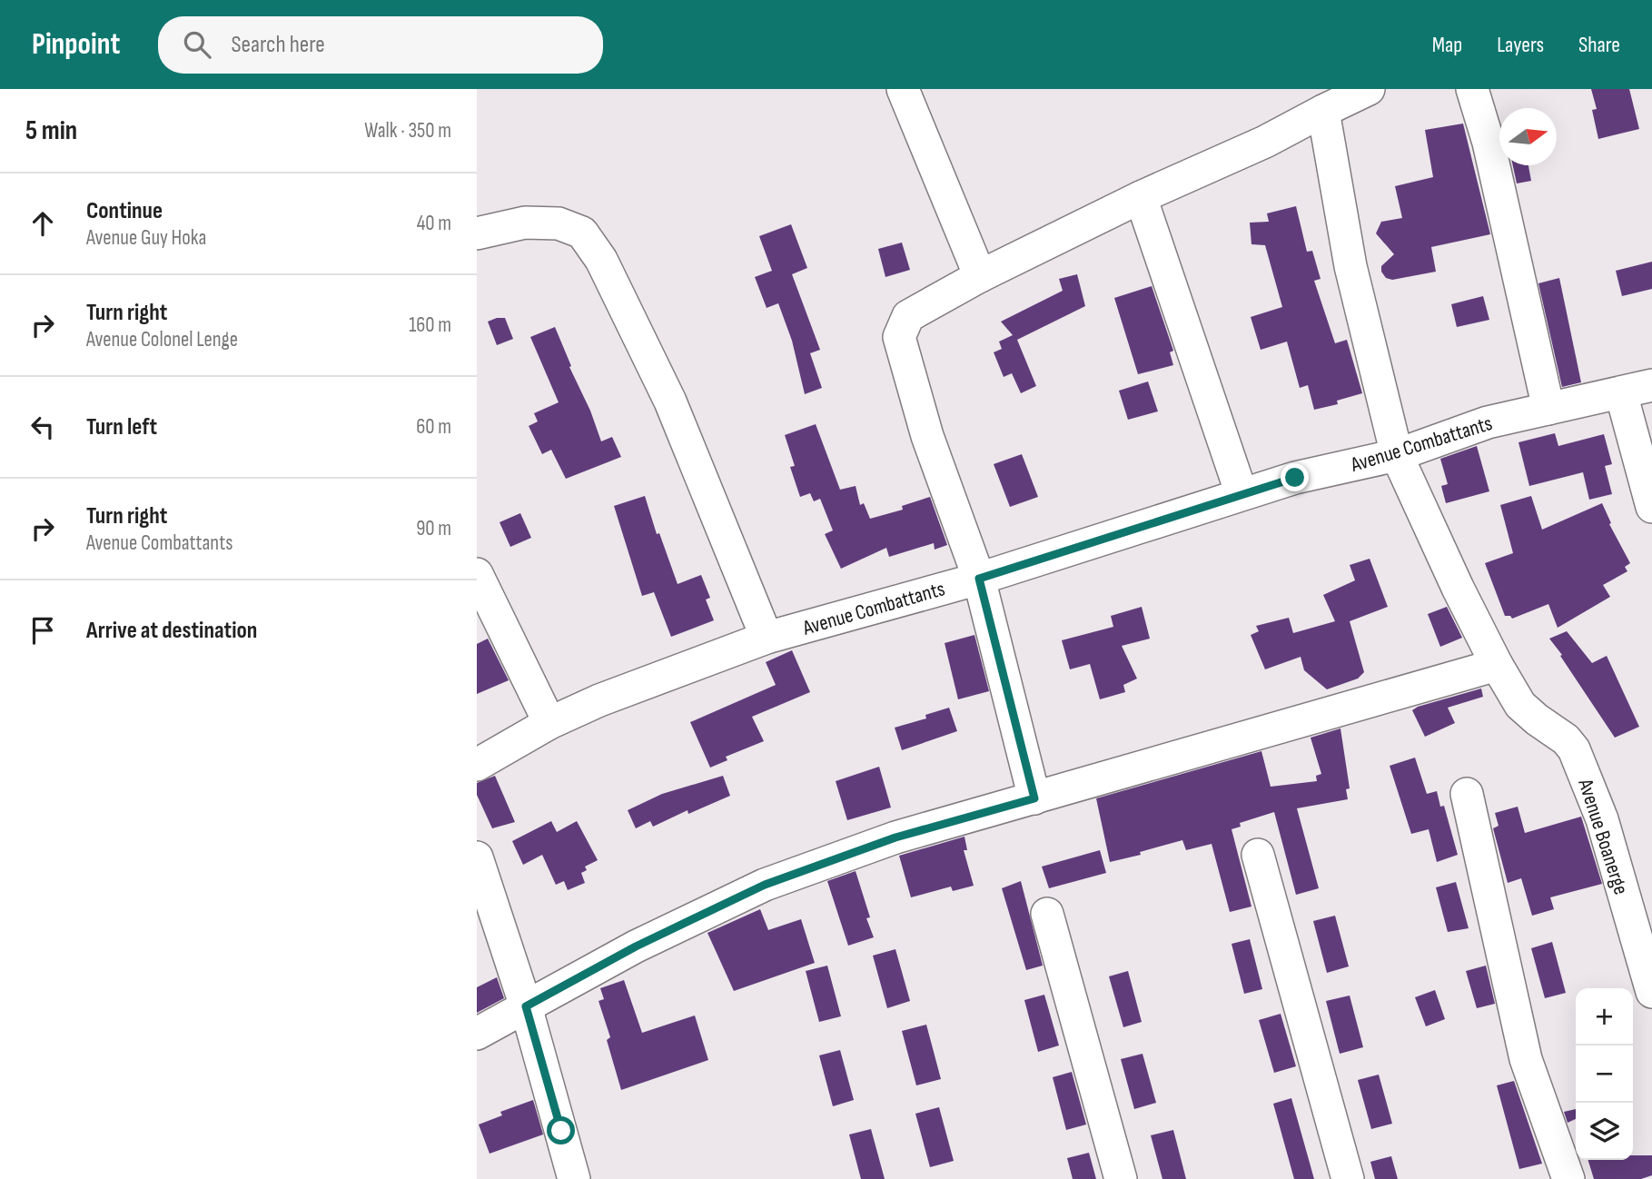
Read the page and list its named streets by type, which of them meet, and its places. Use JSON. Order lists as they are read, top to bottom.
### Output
{
  "streets": {
    "street": ["Avenue Combattants", "Avenue Boanerge"]
  },
  "north": "right",
  "page": {
    "header": "Pinpoint",
    "search": "Search here",
    "nav": ["Map", "Layers", "Share"],
    "heading": ["5 min", "Walk · 350 m"],
    "list": [
      ["Continue", "Avenue Guy Hoka", "40 m"],
      ["Turn right", "Avenue Colonel Lenge", "160 m"],
      ["Turn left", "60 m"],
      ["Turn right", "Avenue Combattants", "90 m"],
      "Arrive at destination"
    ],
    "map_buttons": ["+", "−"]
  }
}
